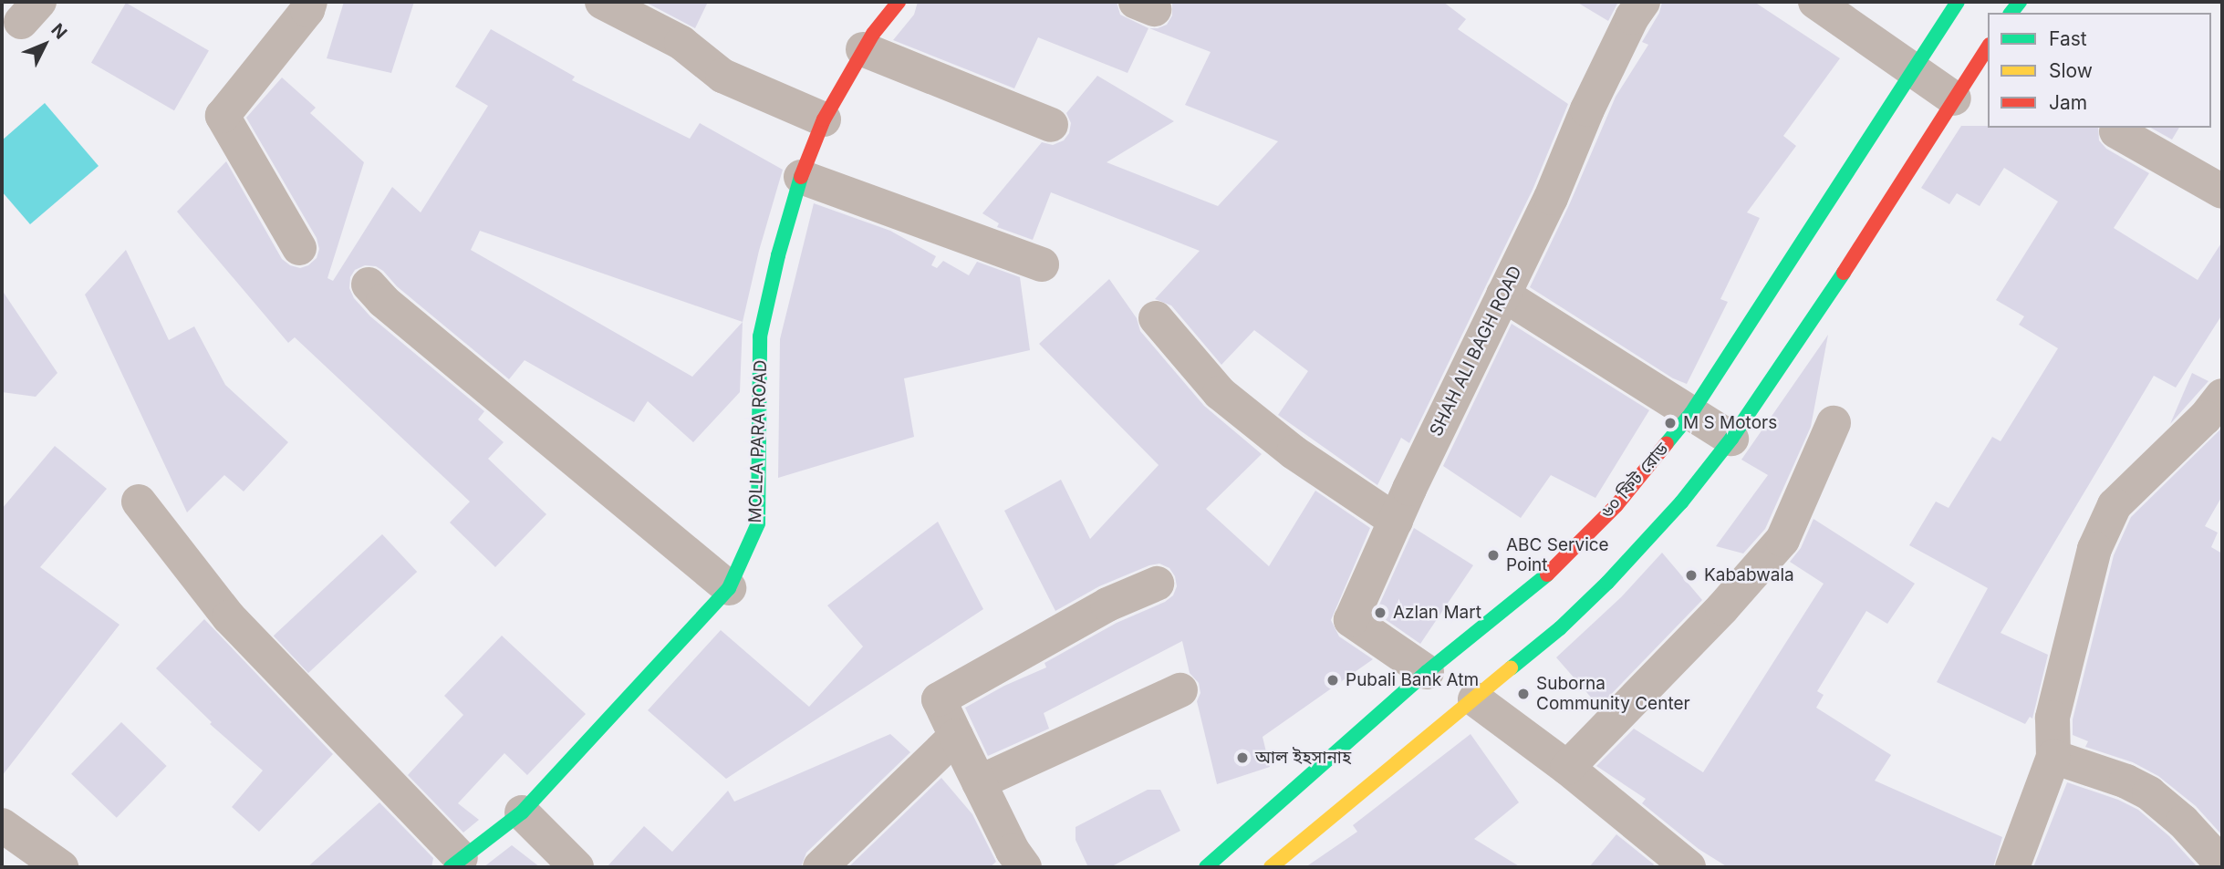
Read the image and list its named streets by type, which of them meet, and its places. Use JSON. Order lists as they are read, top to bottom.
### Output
{
  "streets": {
    "street": ["SHAH ALI BAGH ROAD", "MOLLA PARA ROAD", "৬০ ফিট রোড"]
  },
  "crossings": [
    ["SHAH ALI BAGH ROAD", "৬০ ফিট রোড"]
  ],
  "places": [
    "M S Motors",
    "ABC Service Point",
    "Kababwala",
    "Azlan Mart",
    "Pubali Bank Atm",
    "Suborna Community Center",
    "আল ইহসানাহ"
  ],
  "legend": ["Fast", "Slow", "Jam"],
  "north": "top right"
}
